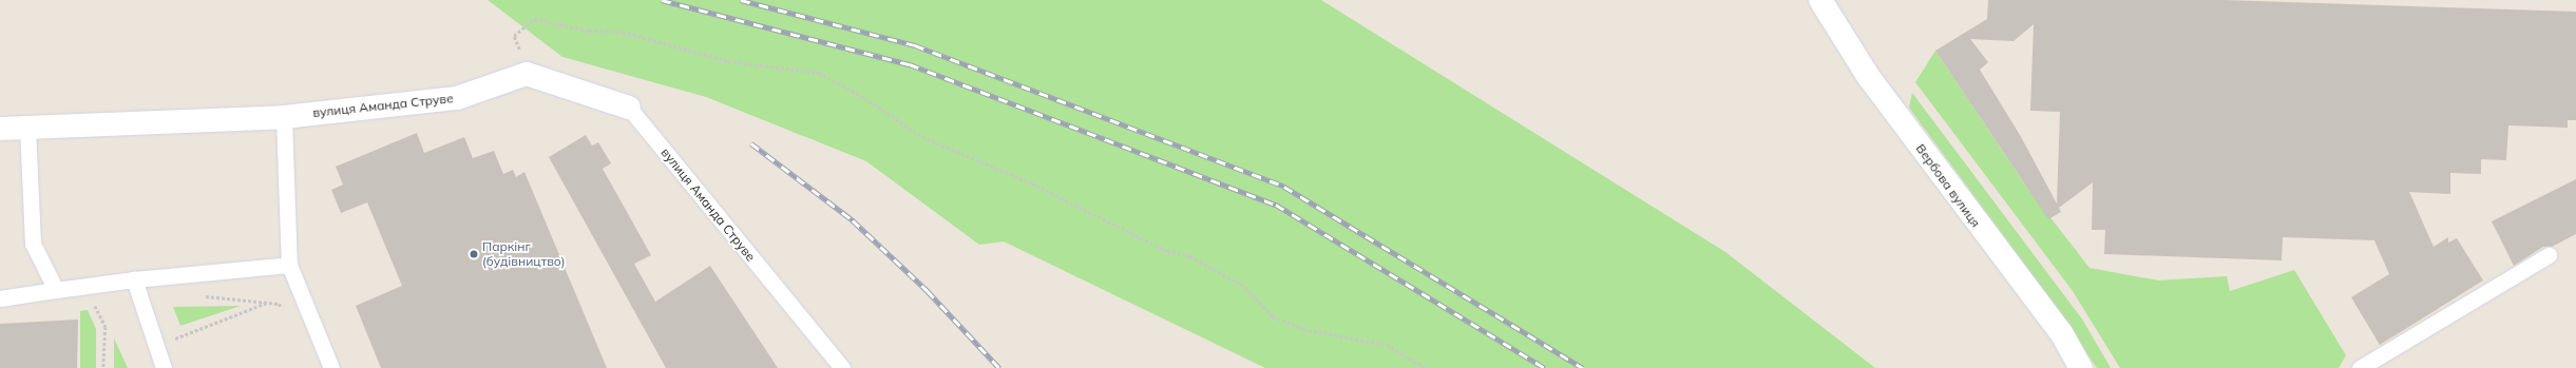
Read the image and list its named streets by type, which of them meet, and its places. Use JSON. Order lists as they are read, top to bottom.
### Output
{
  "streets": {
    "street": ["вулиця Аманда Струве", "Вербова вулиця"]
  },
  "places": ["Паркінг (будівництво)"]
}
